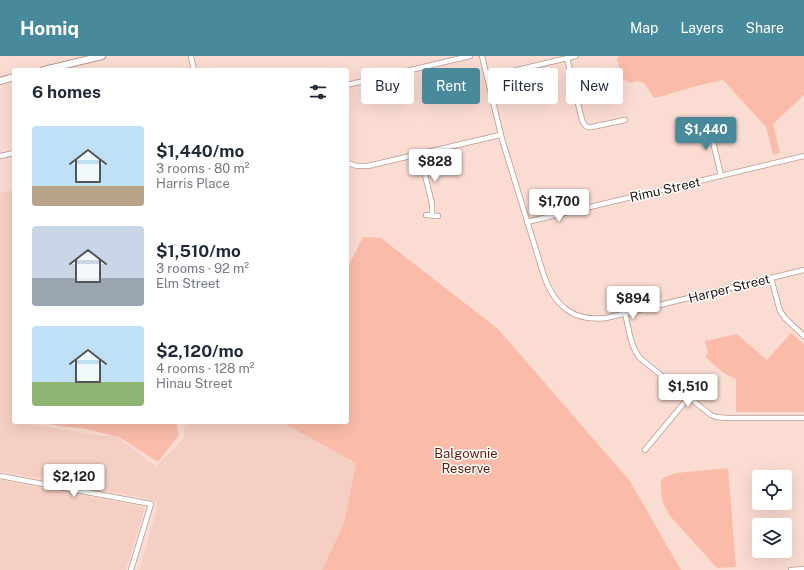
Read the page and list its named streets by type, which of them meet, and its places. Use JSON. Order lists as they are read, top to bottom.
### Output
{
  "streets": {
    "street": ["Rimu Street", "Harper Street"]
  },
  "crossings": [
    ["Rimu Street", "Harper Street"]
  ],
  "parks": ["Balgownie Reserve"],
  "page": {
    "header": "Homiq",
    "nav": ["Map", "Layers", "Share"],
    "chip": [
      "Buy",
      "Rent",
      "Filters",
      "New"
    ],
    "heading": "6 homes",
    "list": [
      {
        "name": "$1,440/mo",
        "note": "3 rooms · 80 m² · Harris Place"
      },
      {
        "name": "$1,510/mo",
        "note": "3 rooms · 92 m² · Elm Street"
      },
      {
        "name": "$2,120/mo",
        "note": "4 rooms · 128 m² · Hinau Street"
      }
    ],
    "price": [
      "$1,440",
      "$828",
      "$1,700",
      "$894",
      "$1,510",
      "$2,120"
    ]
  }
}
